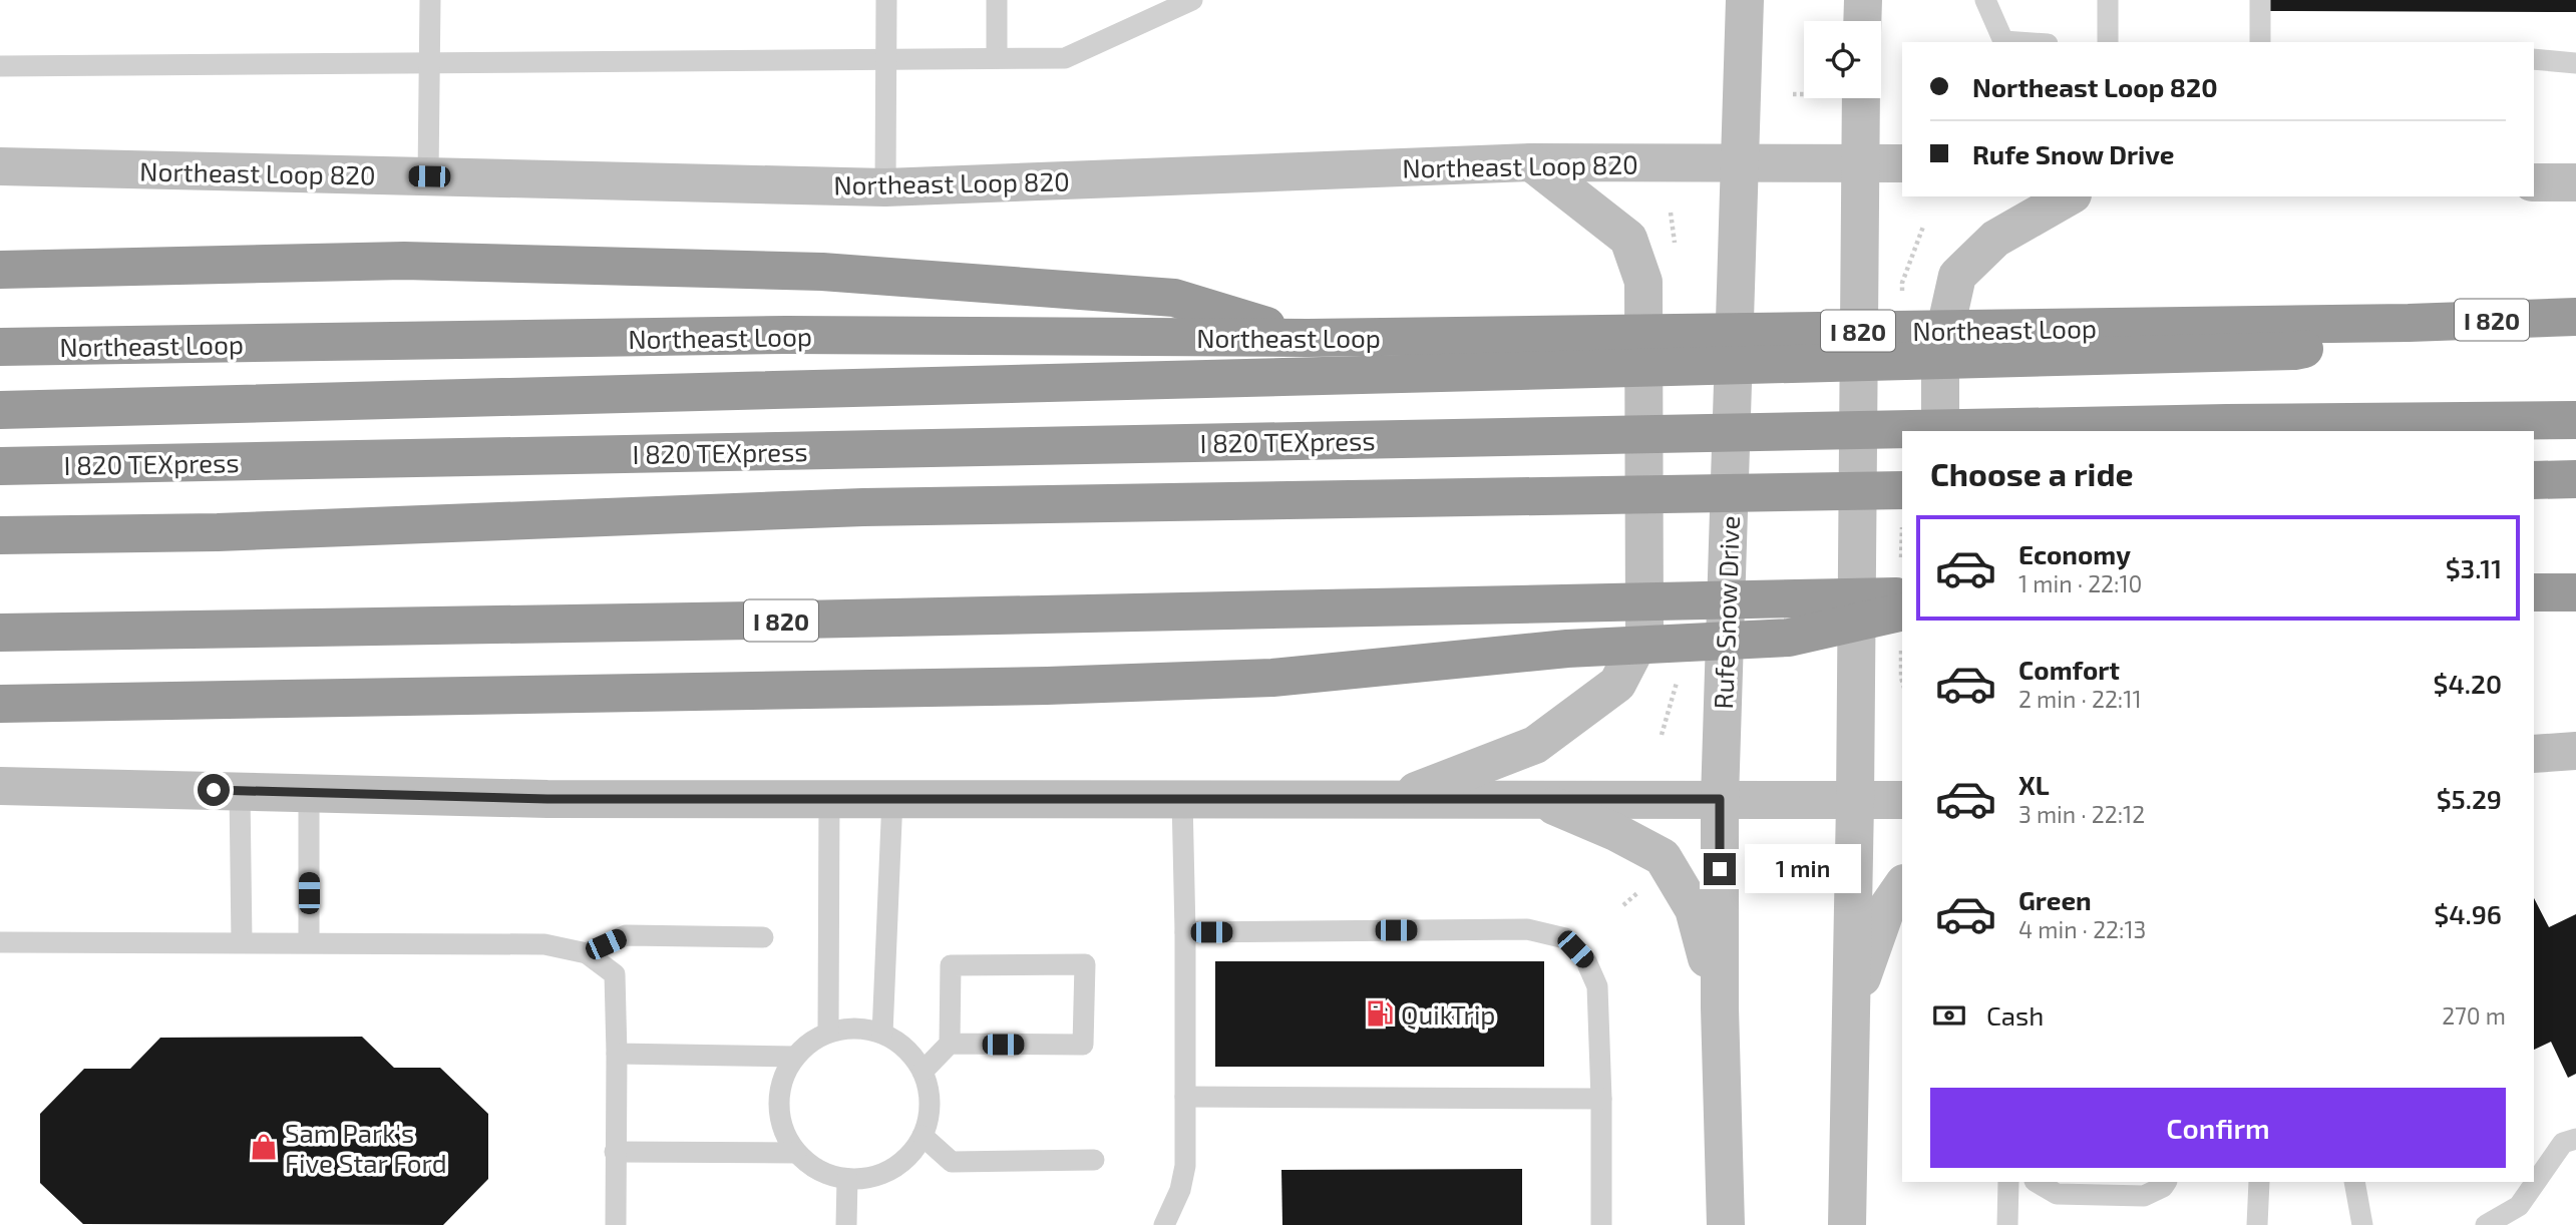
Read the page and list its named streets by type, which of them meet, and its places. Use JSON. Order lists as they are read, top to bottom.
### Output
{
  "streets": {
    "highway": ["I 820", "Northeast Loop", "I 820 TEXpress"],
    "main road": ["Northeast Loop 820", "Rufe Snow Drive"]
  },
  "crossings": [
    ["Northeast Loop 820", "Rufe Snow Drive"]
  ],
  "places": {
    "fuel station": ["QuikTrip"],
    "shop": ["Sam Park's Five Star Ford"]
  },
  "page": {
    "banner": ["Northeast Loop 820", "Rufe Snow Drive"],
    "heading": "Choose a ride",
    "list": [
      {
        "name": "Economy",
        "note": "1 min · 22:10",
        "value": "$3.11"
      },
      {
        "name": "Comfort",
        "note": "2 min · 22:11",
        "value": "$4.20"
      },
      {
        "name": "XL",
        "note": "3 min · 22:12",
        "value": "$5.29"
      },
      {
        "name": "Green",
        "note": "4 min · 22:13",
        "value": "$4.96"
      }
    ],
    "bubble": "1 min",
    "pay": ["Cash", "270 m"],
    "buttons": "Confirm"
  }
}
